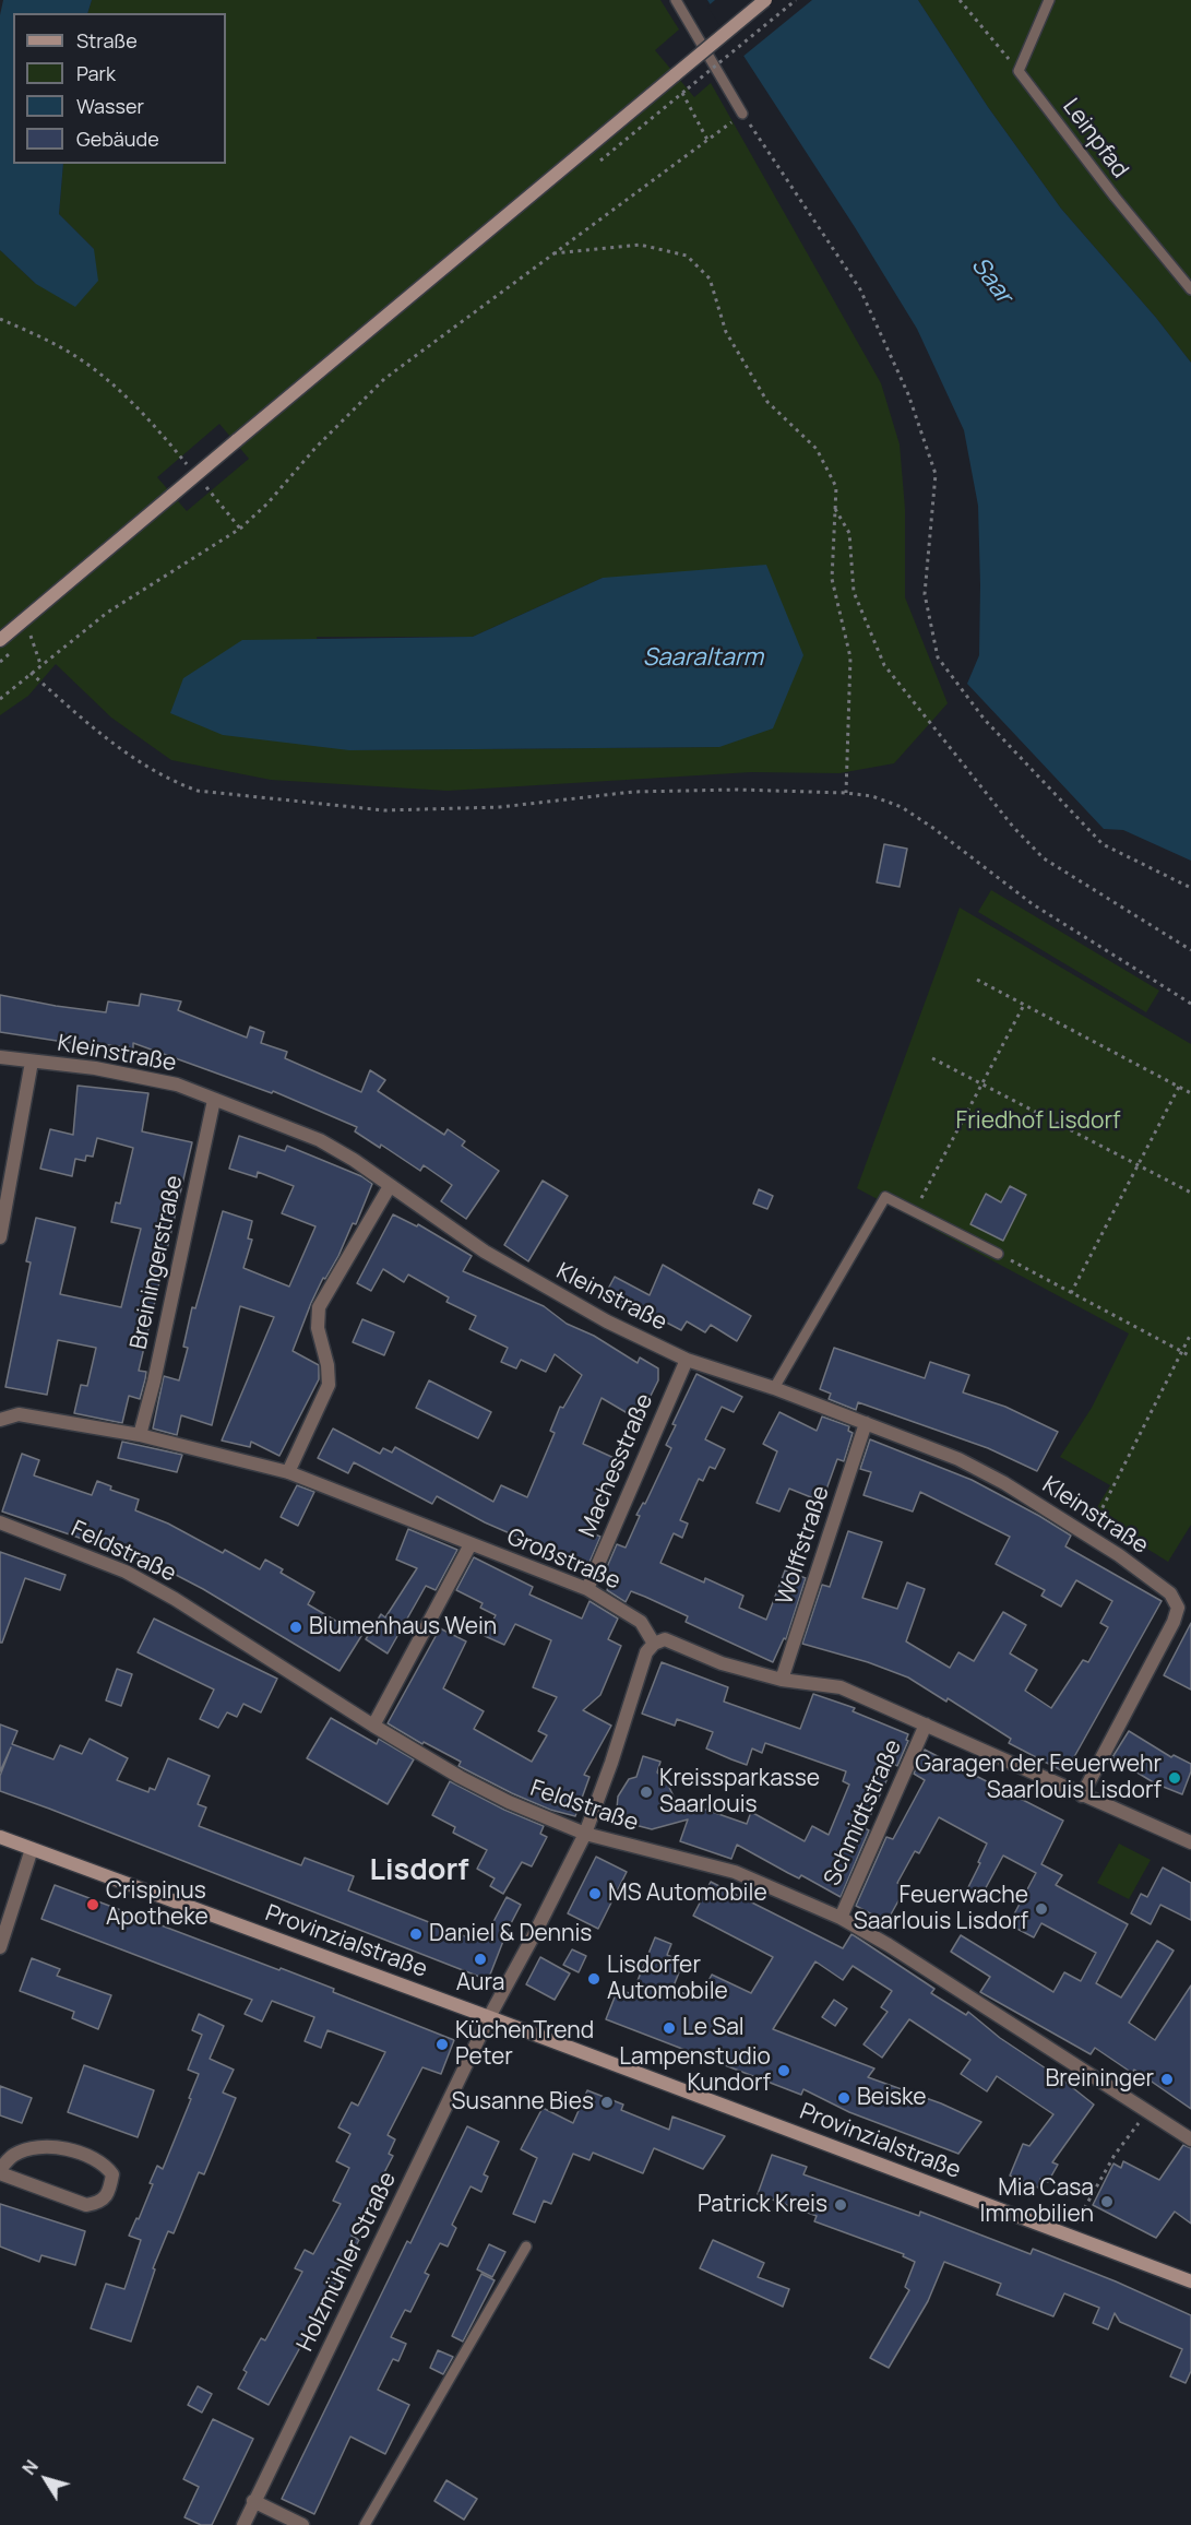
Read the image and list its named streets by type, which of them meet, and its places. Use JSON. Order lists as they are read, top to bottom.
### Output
{
  "streets": {
    "main road": ["Provinzialstraße"],
    "street": [
      "Kleinstraße",
      "Breiningerstraße",
      "Machesstraße",
      "Wolffstraße",
      "Feldstraße",
      "Großstraße",
      "Schmidtstraße",
      "Holzmühler Straße"
    ],
    "lane": ["Leinpfad"]
  },
  "crossings": [
    ["Kleinstraße", "Breiningerstraße"],
    ["Kleinstraße", "Machesstraße"],
    ["Kleinstraße", "Wolffstraße"],
    ["Breiningerstraße", "Großstraße"],
    ["Machesstraße", "Großstraße"],
    ["Feldstraße", "Schmidtstraße"],
    ["Feldstraße", "Holzmühler Straße"],
    ["Großstraße", "Holzmühler Straße"],
    ["Provinzialstraße", "Holzmühler Straße"]
  ],
  "districts": ["Lisdorf"],
  "water": ["Saar", "Saaraltarm"],
  "parks": ["Friedhof Lisdorf"],
  "places": [
    "Blumenhaus Wein",
    "Garagen der Feuerwehr Saarlouis Lisdorf",
    "Kreissparkasse Saarlouis",
    "MS Automobile",
    "Crispinus Apotheke",
    "Feuerwache Saarlouis Lisdorf",
    "Daniel & Dennis",
    "Aura",
    "Lisdorfer Automobile",
    "Le Sal",
    "KüchenTrend Peter",
    "Lampenstudio Kundorf",
    "Breininger",
    "Beiske",
    "Susanne Bies",
    "Mia Casa Immobilien",
    "Patrick Kreis"
  ],
  "legend": [
    "Straße",
    "Park",
    "Wasser",
    "Gebäude"
  ],
  "north": "top left"
}
